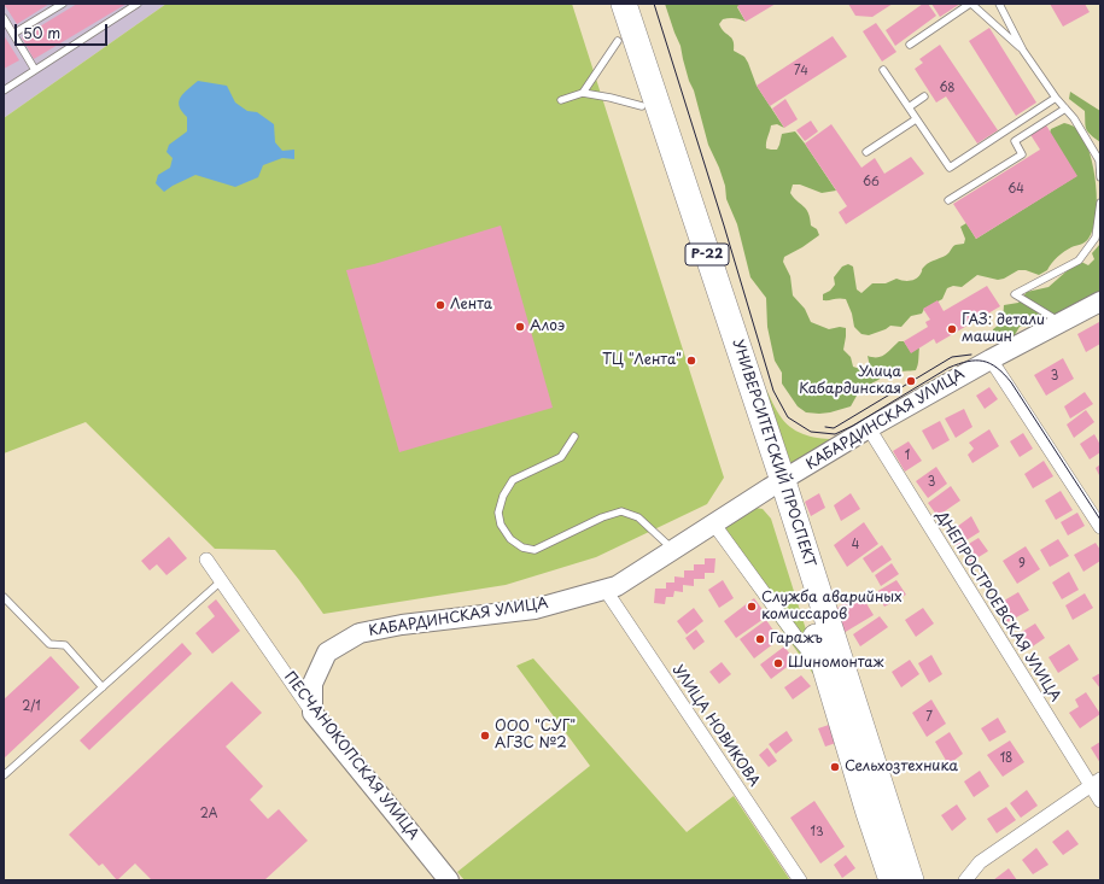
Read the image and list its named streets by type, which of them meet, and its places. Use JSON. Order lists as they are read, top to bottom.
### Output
{
  "streets": {
    "highway": ["Р-22", "УНИВЕРСИТЕТСКИЙ ПРОСПЕКТ"],
    "street": [
      "КАБАРДИНСКАЯ УЛИЦА",
      "ДНЕПРОСТРОЕВСКАЯ УЛИЦА",
      "УЛИЦА НОВИКОВА",
      "ПЕСЧАНОКОПСКАЯ УЛИЦА"
    ]
  },
  "crossings": [
    ["Р-22", "УНИВЕРСИТЕТСКИЙ ПРОСПЕКТ"],
    ["КАБАРДИНСКАЯ УЛИЦА", "УНИВЕРСИТЕТСКИЙ ПРОСПЕКТ"],
    ["КАБАРДИНСКАЯ УЛИЦА", "ДНЕПРОСТРОЕВСКАЯ УЛИЦА"],
    ["КАБАРДИНСКАЯ УЛИЦА", "УЛИЦА НОВИКОВА"],
    ["КАБАРДИНСКАЯ УЛИЦА", "ПЕСЧАНОКОПСКАЯ УЛИЦА"]
  ],
  "places": [
    "Лента",
    "Алоэ",
    "ГАЗ: детали машин",
    "ТЦ \"Лента\"",
    "Улица Кабардинская",
    "Служба аварийных комиссаров",
    "Гаражъ",
    "Шиномонтаж",
    "ООО \"СУГ\" АГЗС №2",
    "Сельхозтехника"
  ],
  "house_numbers": [
    "74",
    "68",
    "66",
    "64",
    "3",
    "1",
    "3",
    "4",
    "9",
    "2/1",
    "7",
    "18",
    "2А",
    "13"
  ],
  "scale_bar": "50 m"
}
